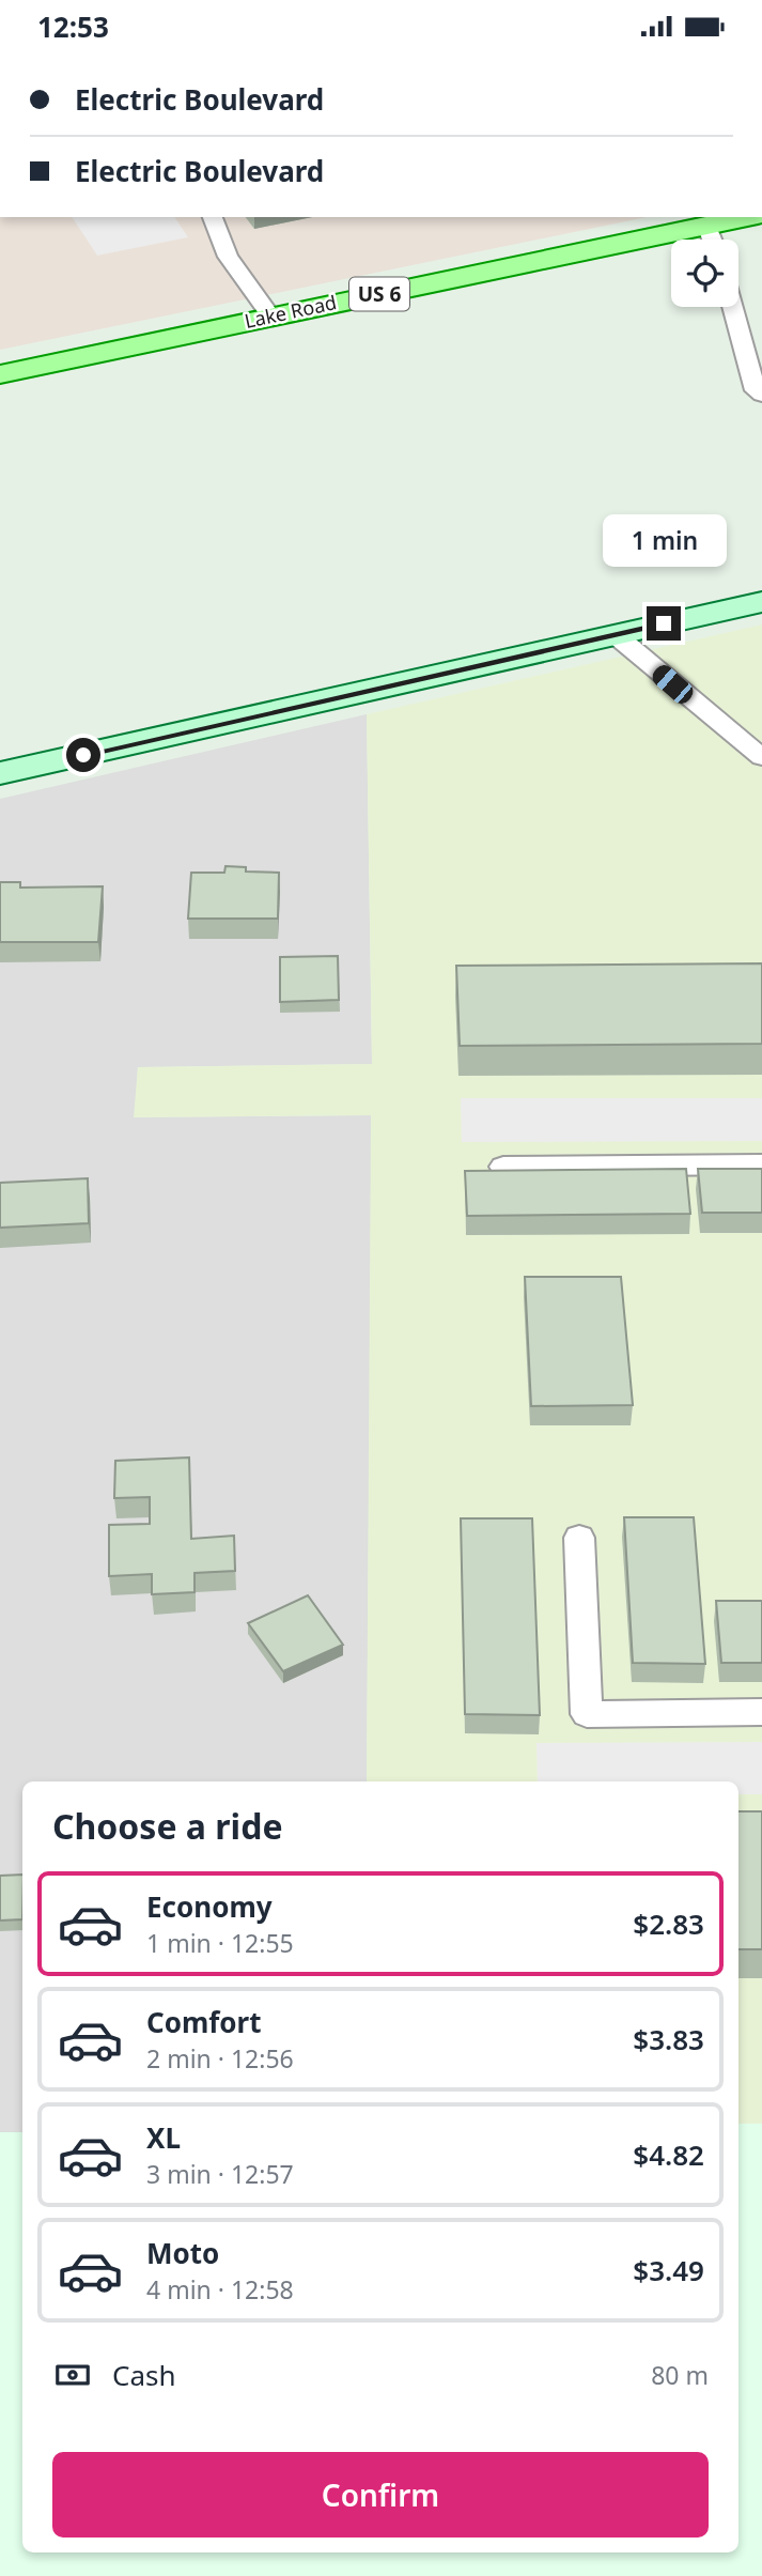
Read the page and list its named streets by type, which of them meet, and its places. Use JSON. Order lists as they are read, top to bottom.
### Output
{
  "streets": {
    "main road": ["US 6", "Lake Road"]
  },
  "page": {
    "status": "12:53",
    "banner": ["Electric Boulevard", "Electric Boulevard"],
    "bubble": "1 min",
    "heading": "Choose a ride",
    "list": [
      {
        "name": "Economy",
        "note": "1 min · 12:55",
        "value": "$2.83"
      },
      {
        "name": "Comfort",
        "note": "2 min · 12:56",
        "value": "$3.83"
      },
      {
        "name": "XL",
        "note": "3 min · 12:57",
        "value": "$4.82"
      },
      {
        "name": "Moto",
        "note": "4 min · 12:58",
        "value": "$3.49"
      }
    ],
    "pay": ["Cash", "80 m"],
    "buttons": "Confirm"
  }
}
